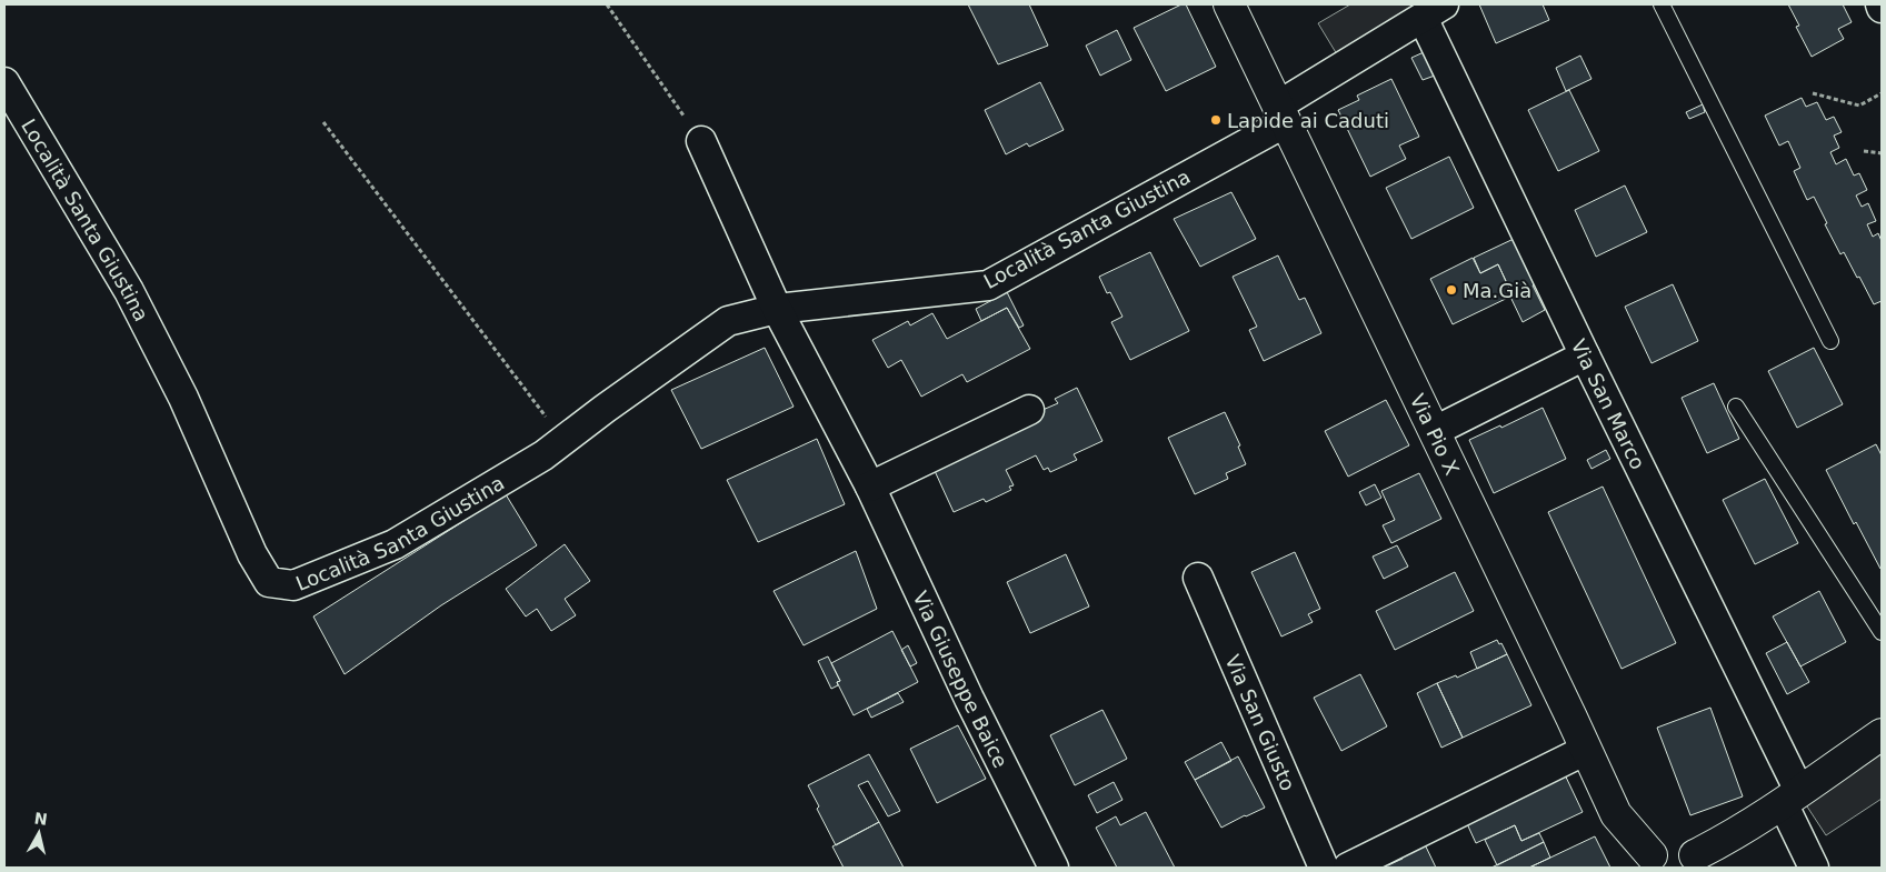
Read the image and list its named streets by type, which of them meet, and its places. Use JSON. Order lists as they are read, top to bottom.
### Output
{
  "streets": {
    "street": [
      "Località Santa Giustina",
      "Via San Marco",
      "Via Pio X",
      "Via Giuseppe Baice",
      "Via San Giusto"
    ]
  },
  "crossings": [
    ["Località Santa Giustina", "Via San Marco"],
    ["Località Santa Giustina", "Via Pio X"],
    ["Località Santa Giustina", "Via Giuseppe Baice"],
    ["Via San Marco", "Via Pio X"]
  ],
  "places": ["Lapide ai Caduti", "Ma.Già"],
  "north": "top"
}
